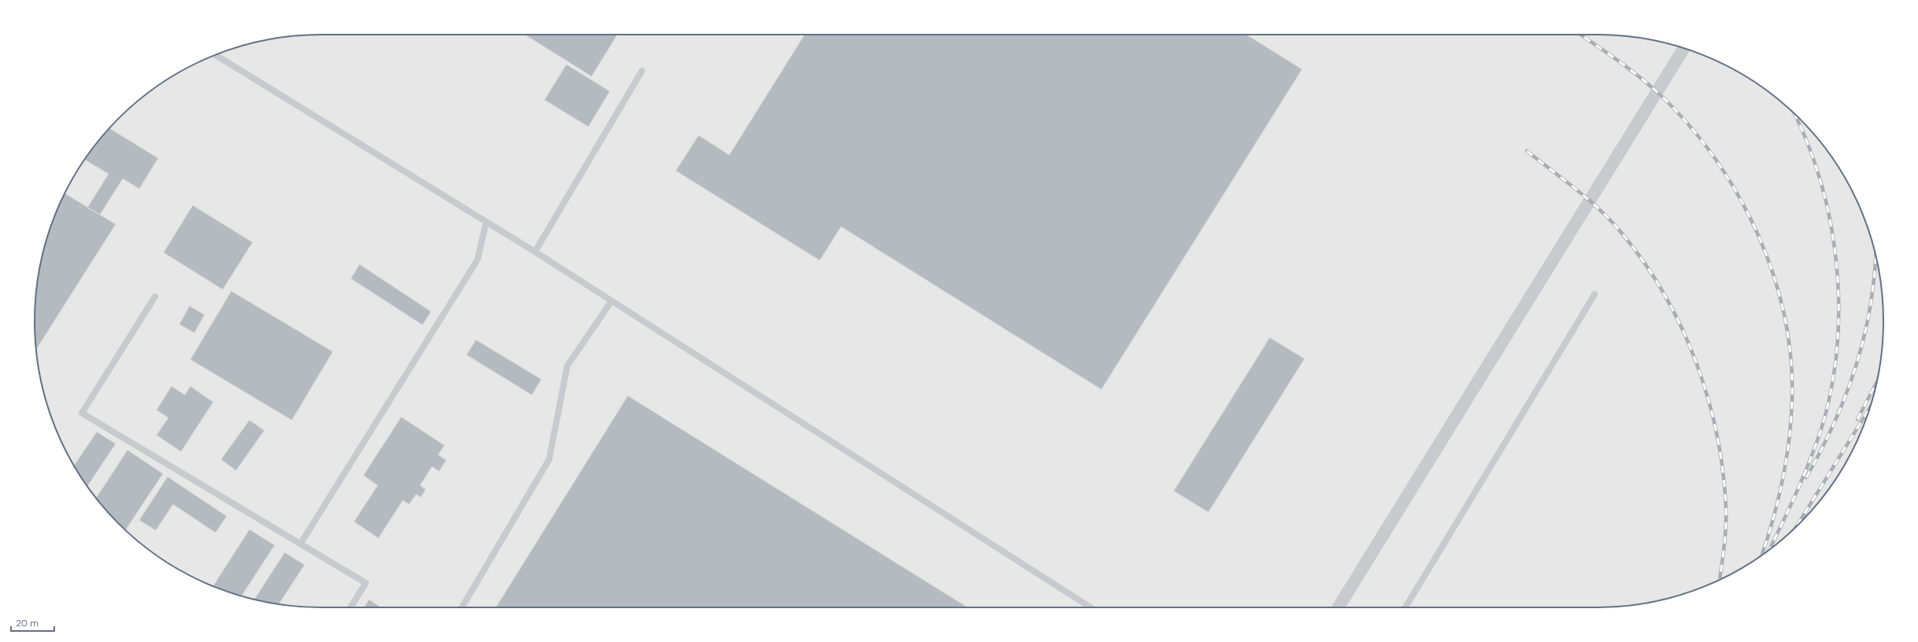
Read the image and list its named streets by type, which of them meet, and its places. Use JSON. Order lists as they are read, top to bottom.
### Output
{
  "scale_bar": "20 m"
}
